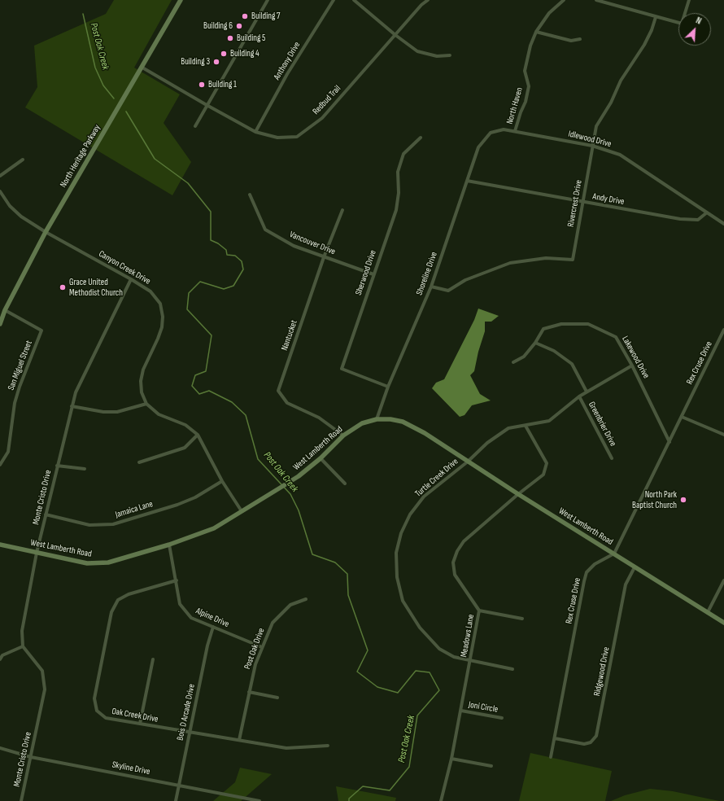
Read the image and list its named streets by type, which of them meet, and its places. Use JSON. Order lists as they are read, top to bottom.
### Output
{
  "streets": {
    "street": [
      "Anthony Drive",
      "Redbud Trail",
      "North Haven",
      "Idlewood Drive",
      "North Heritage Parkway",
      "Andy Drive",
      "Rivercrest Drive",
      "Vancouver Drive",
      "Canyon Creek Drive",
      "Sherwood Drive",
      "Shoreline Drive",
      "Nantucket",
      "Lakewood Drive",
      "Rex Cruse Drive",
      "San Miguel Street",
      "Greenbrier Drive",
      "West Lamberth Road",
      "Turtle Creek Drive",
      "Monte Cristo Drive",
      "Jamaica Lane",
      "Alpine Drive",
      "Meadows Lane",
      "Post Oak Drive",
      "Ridgewood Drive",
      "Joni Circle",
      "Bois D Arcade Drive",
      "Oak Creek Drive",
      "Skyline Drive"
    ]
  },
  "crossings": [
    ["Anthony Drive", "Redbud Trail"],
    ["Redbud Trail", "North Heritage Parkway"],
    ["North Haven", "Idlewood Drive"],
    ["Idlewood Drive", "Andy Drive"],
    ["Idlewood Drive", "Rivercrest Drive"],
    ["Idlewood Drive", "Shoreline Drive"],
    ["North Heritage Parkway", "Canyon Creek Drive"],
    ["North Heritage Parkway", "San Miguel Street"],
    ["Andy Drive", "Rivercrest Drive"],
    ["Andy Drive", "Shoreline Drive"],
    ["Rivercrest Drive", "Shoreline Drive"],
    ["Vancouver Drive", "Sherwood Drive"],
    ["Vancouver Drive", "Nantucket"],
    ["Canyon Creek Drive", "Monte Cristo Drive"],
    ["Sherwood Drive", "Shoreline Drive"],
    ["Shoreline Drive", "West Lamberth Road"],
    ["Nantucket", "West Lamberth Road"],
    ["Lakewood Drive", "Rex Cruse Drive"],
    ["Lakewood Drive", "Greenbrier Drive"],
    ["Lakewood Drive", "Turtle Creek Drive"],
    ["Rex Cruse Drive", "West Lamberth Road"],
    ["Rex Cruse Drive", "Ridgewood Drive"],
    ["Greenbrier Drive", "Turtle Creek Drive"],
    ["West Lamberth Road", "Turtle Creek Drive"],
    ["West Lamberth Road", "Monte Cristo Drive"],
    ["West Lamberth Road", "Alpine Drive"],
    ["West Lamberth Road", "Meadows Lane"],
    ["West Lamberth Road", "Ridgewood Drive"],
    ["Turtle Creek Drive", "Meadows Lane"],
    ["Monte Cristo Drive", "Jamaica Lane"],
    ["Monte Cristo Drive", "Skyline Drive"],
    ["Alpine Drive", "Post Oak Drive"],
    ["Alpine Drive", "Bois D Arcade Drive"],
    ["Alpine Drive", "Oak Creek Drive"],
    ["Meadows Lane", "Joni Circle"],
    ["Post Oak Drive", "Oak Creek Drive"],
    ["Bois D Arcade Drive", "Oak Creek Drive"],
    ["Bois D Arcade Drive", "Skyline Drive"]
  ],
  "water": ["Post Oak Creek"],
  "places": [
    "Building 7",
    "Building 6",
    "Building 5",
    "Building 4",
    "Building 3",
    "Building 1",
    "Grace United Methodist Church",
    "North Park Baptist Church"
  ],
  "north": "top right"
}
